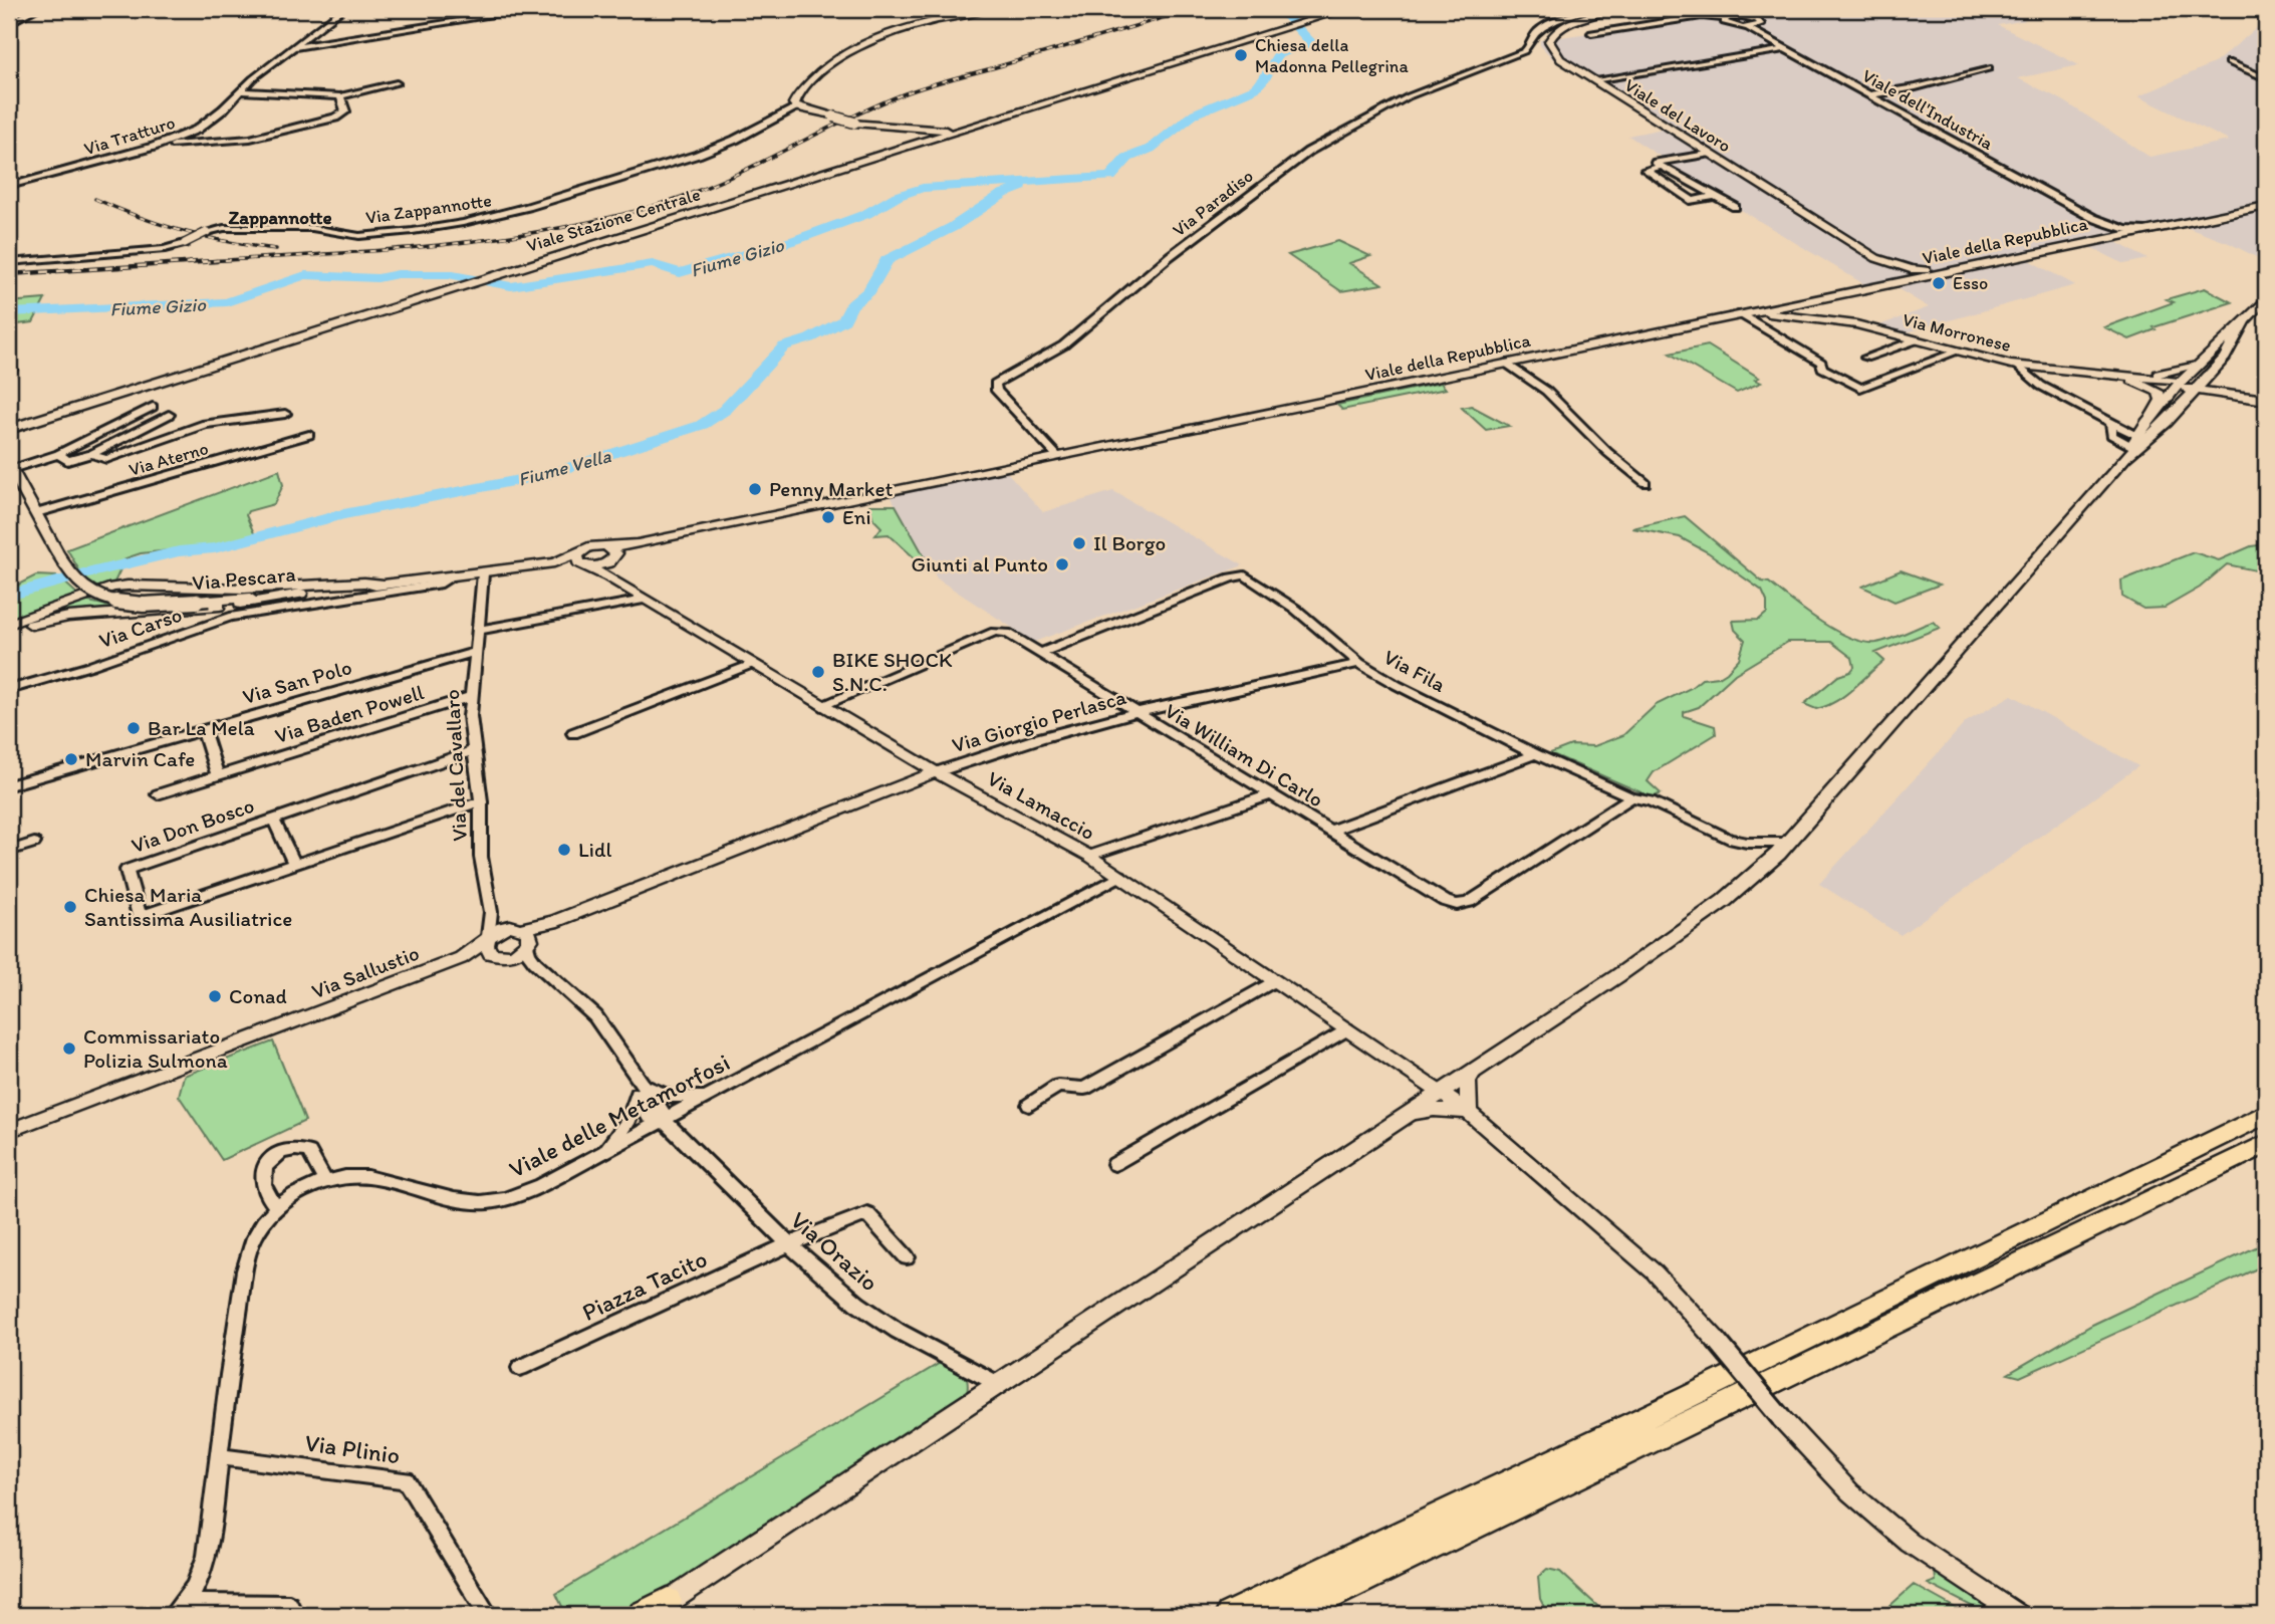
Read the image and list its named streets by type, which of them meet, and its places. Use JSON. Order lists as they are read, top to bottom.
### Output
{
  "streets": {
    "main road": ["Viale Stazione Centrale"],
    "street": [
      "Viale dell'Industria",
      "Viale del Lavoro",
      "Via Tratturo",
      "Via Paradiso",
      "Via Zappannotte",
      "Viale della Repubblica",
      "Via Morronese",
      "Via Aterno",
      "Via Pescara",
      "Via Carso",
      "Via Fila",
      "Via San Polo",
      "Via Baden Powell",
      "Via Giorgio Perlasca",
      "Via William Di Carlo",
      "Via del Cavallaro",
      "Via Lamaccio",
      "Via Don Bosco",
      "Via Sallustio",
      "Viale delle Metamorfosi",
      "Via Orazio",
      "Piazza Tacito",
      "Via Plinio"
    ]
  },
  "crossings": [
    ["Viale dell'Industria", "Viale della Repubblica"],
    ["Via Paradiso", "Viale della Repubblica"],
    ["Viale della Repubblica", "Via Morronese"],
    ["Viale della Repubblica", "Via Lamaccio"],
    ["Via Aterno", "Via Pescara"],
    ["Via Pescara", "Via Carso"],
    ["Via Pescara", "Via del Cavallaro"],
    ["Via Pescara", "Via Lamaccio"],
    ["Via Fila", "Via Giorgio Perlasca"],
    ["Via Fila", "Via William Di Carlo"],
    ["Via San Polo", "Via del Cavallaro"],
    ["Via Baden Powell", "Via del Cavallaro"],
    ["Via Giorgio Perlasca", "Via William Di Carlo"],
    ["Via Giorgio Perlasca", "Via Lamaccio"],
    ["Via William Di Carlo", "Via Lamaccio"],
    ["Via del Cavallaro", "Via Don Bosco"],
    ["Via del Cavallaro", "Via Sallustio"],
    ["Via Lamaccio", "Viale delle Metamorfosi"],
    ["Via Sallustio", "Via Orazio"],
    ["Viale delle Metamorfosi", "Via Orazio"],
    ["Viale delle Metamorfosi", "Via Plinio"],
    ["Via Orazio", "Piazza Tacito"]
  ],
  "districts": ["Zappannotte"],
  "water": ["Fiume Gizio", "Fiume Vella"],
  "places": [
    "Chiesa della Madonna Pellegrina",
    "Esso",
    "Penny Market",
    "Eni",
    "Il Borgo",
    "Giunti al Punto",
    "BIKE SHOCK S.N.C.",
    "Bar La Mela",
    "Marvin Cafe",
    "Lidl",
    "Chiesa Maria Santissima Ausiliatrice",
    "Conad",
    "Commissariato Polizia Sulmona"
  ]
}
